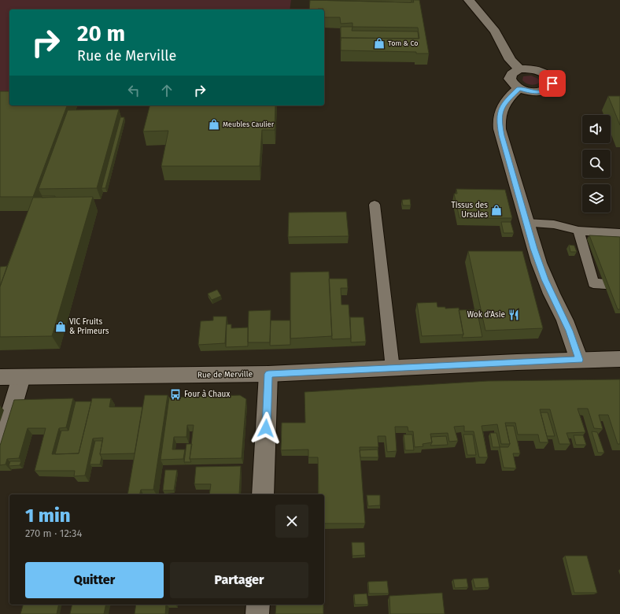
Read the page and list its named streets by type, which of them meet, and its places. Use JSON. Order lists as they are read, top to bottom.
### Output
{
  "streets": {
    "street": ["Rue de Merville"]
  },
  "places": {
    "shop": [
      "Tom & Co",
      "Meubles Caulier",
      "Tissus des Ursules",
      "VIC Fruits & Primeurs"
    ],
    "restaurant": ["Wok d'Asie"],
    "bus stop": ["Four à Chaux"]
  },
  "page": {
    "turn": ["20 m", "Rue de Merville"],
    "heading": ["1 min", "270 m · 12:34"],
    "buttons": ["Quitter", "Partager"]
  }
}
